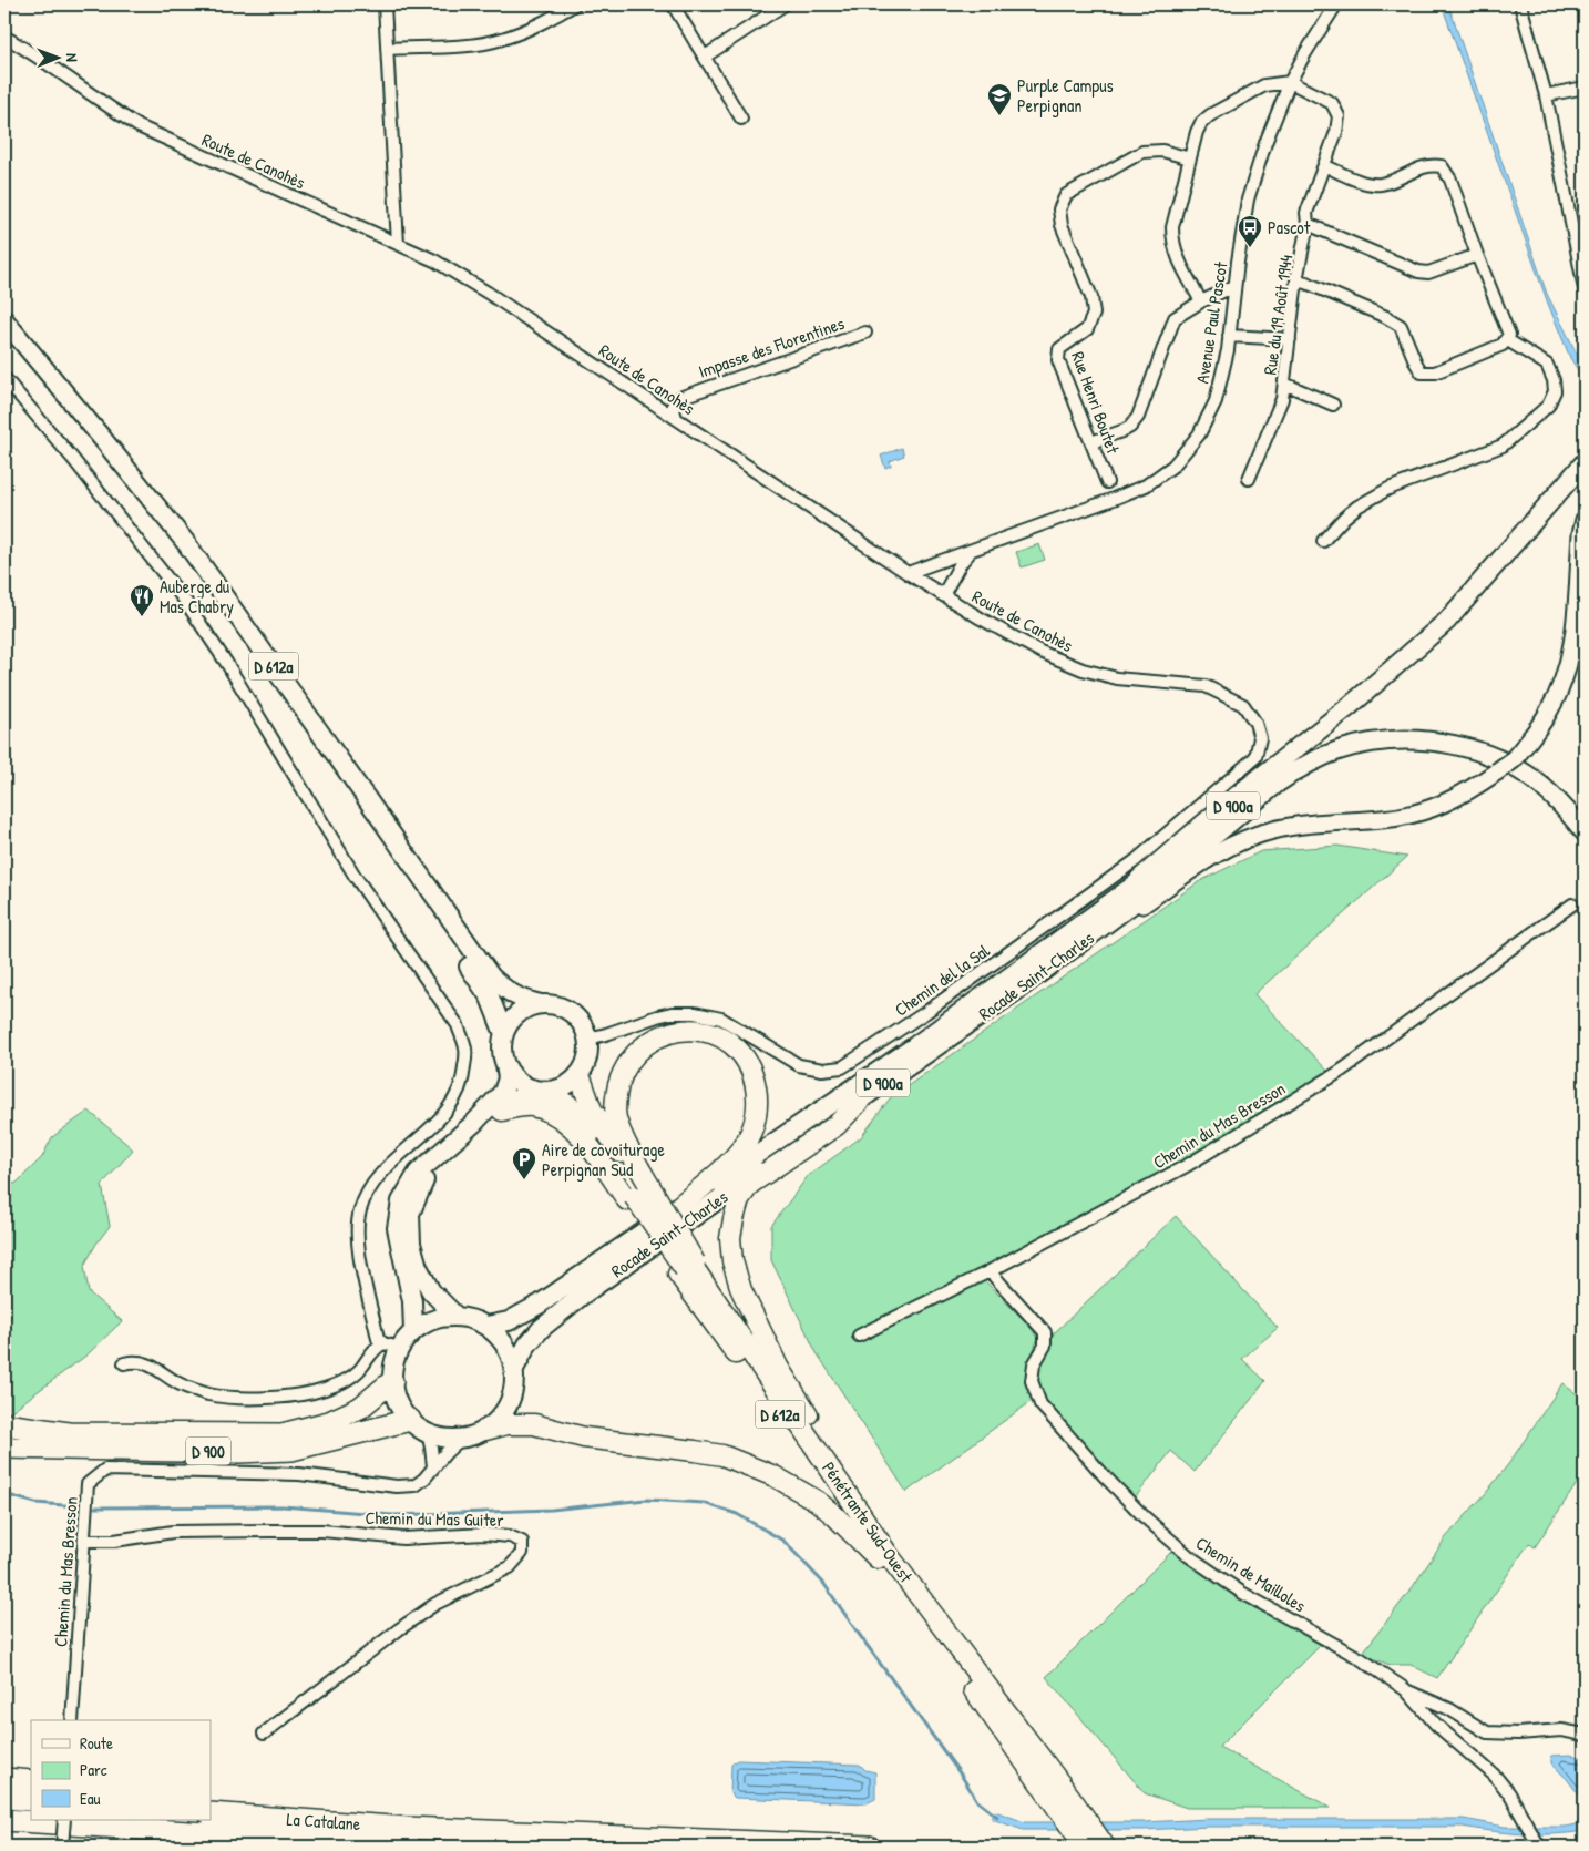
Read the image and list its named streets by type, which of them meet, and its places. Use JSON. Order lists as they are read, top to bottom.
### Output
{
  "streets": {
    "highway": [
      "D 612a",
      "D 900a",
      "D 900",
      "Pénétrante Sud-Ouest",
      "La Catalane"
    ],
    "main road": ["Rocade Saint-Charles"],
    "street": [
      "Route de Canohès",
      "Rue du 19 Août 1944",
      "Avenue Paul Pascot",
      "Impasse des Florentines",
      "Rue Henri Boutet",
      "Chemin del la Sal",
      "Chemin du Mas Bresson",
      "Chemin du Mas Guiter",
      "Chemin de Mailloles"
    ]
  },
  "crossings": [
    ["Route de Canohès", "Avenue Paul Pascot"],
    ["Route de Canohès", "Impasse des Florentines"],
    ["Route de Canohès", "Chemin del la Sal"],
    ["Rue du 19 Août 1944", "Avenue Paul Pascot"],
    ["D 612a", "Chemin del la Sal"],
    ["D 612a", "Pénétrante Sud-Ouest"],
    ["D 900a", "Rocade Saint-Charles"],
    ["D 900a", "Pénétrante Sud-Ouest"],
    ["Rocade Saint-Charles", "Chemin du Mas Bresson"],
    ["Rocade Saint-Charles", "D 900"],
    ["Chemin du Mas Bresson", "D 900"],
    ["Chemin du Mas Bresson", "Chemin du Mas Guiter"],
    ["Chemin du Mas Bresson", "Chemin de Mailloles"]
  ],
  "places": {
    "school or university": ["Purple Campus Perpignan"],
    "bus stop": ["Pascot"],
    "restaurant": ["Auberge du Mas Chabry"],
    "parking": ["Aire de covoiturage Perpignan Sud"]
  },
  "legend": ["Route", "Parc", "Eau"],
  "north": "right"
}
